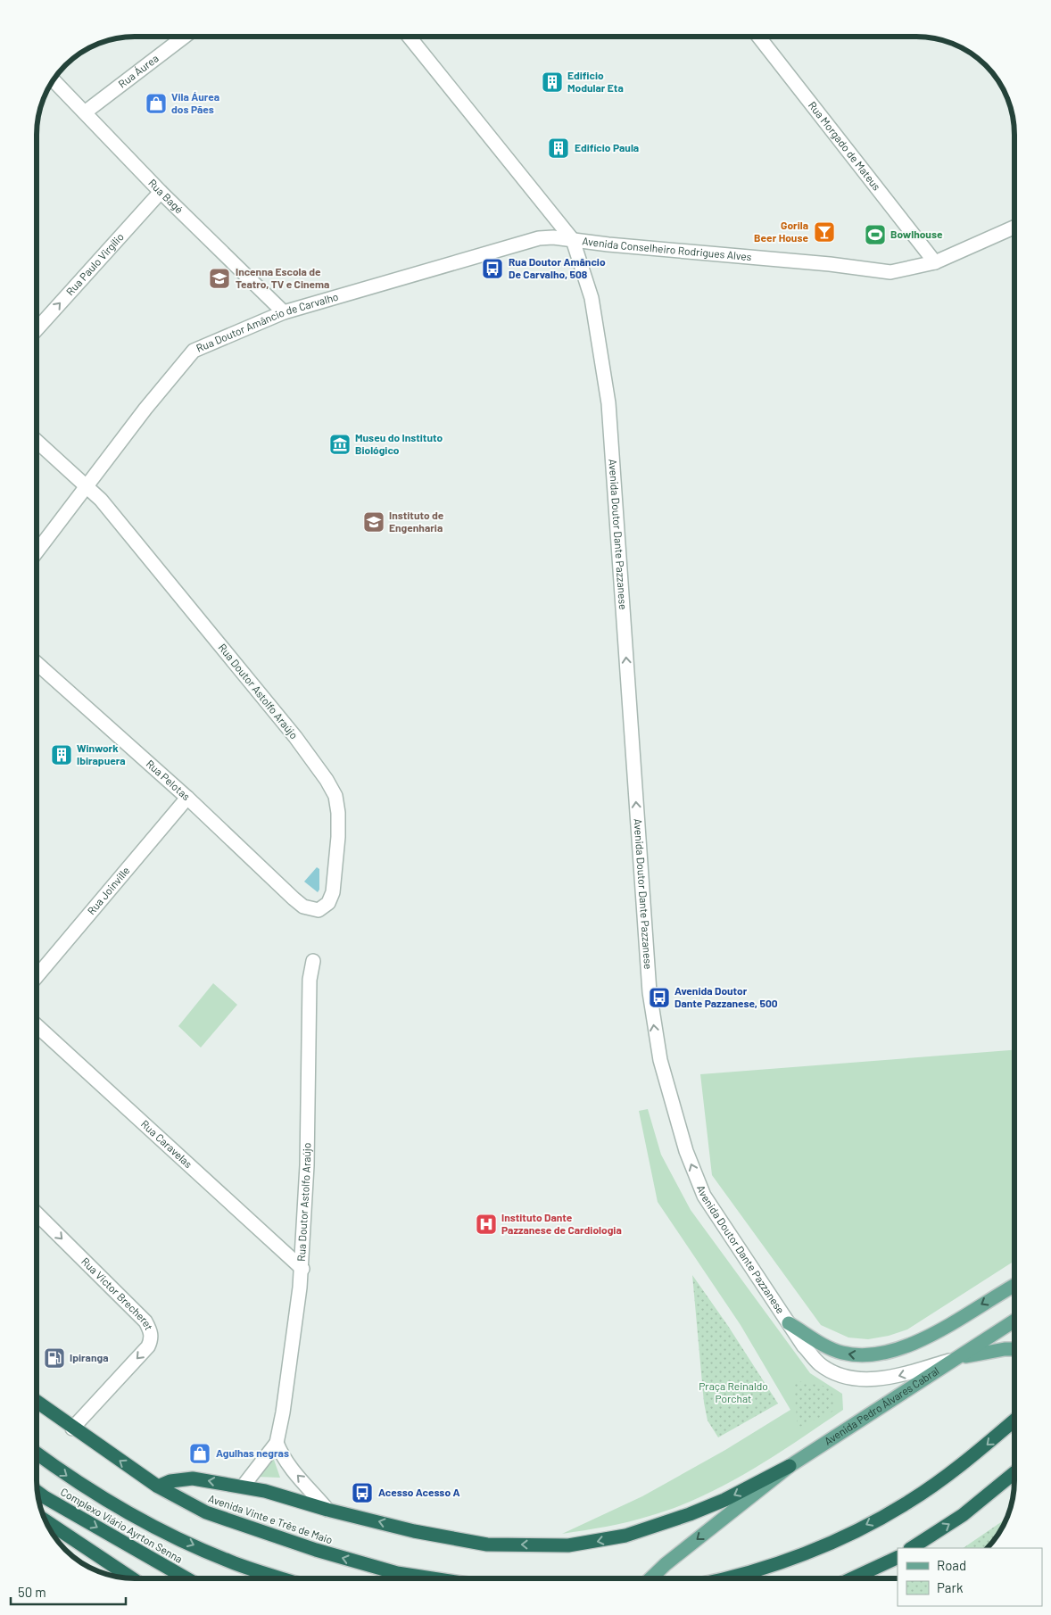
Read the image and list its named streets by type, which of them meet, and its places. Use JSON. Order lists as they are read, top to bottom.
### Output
{
  "streets": {
    "highway": ["Avenida Vinte e Três de Maio", "Complexo Viário Ayrton Senna"],
    "main road": ["Avenida Pedro Álvares Cabral"],
    "street": [
      "Rua Áurea",
      "Rua Morgado de Mateus",
      "Rua Bagé",
      "Avenida Conselheiro Rodrigues Alves",
      "Rua Paulo Virgílio",
      "Rua Doutor Amâncio de Carvalho",
      "Avenida Doutor Dante Pazzanese",
      "Rua Doutor Astolfo Araújo",
      "Rua Pelotas",
      "Rua Joinville",
      "Rua Caravelas",
      "Rua Victor Brecheret"
    ]
  },
  "crossings": [
    ["Rua Áurea", "Rua Bagé"],
    ["Rua Morgado de Mateus", "Avenida Conselheiro Rodrigues Alves"],
    ["Rua Bagé", "Rua Paulo Virgílio"],
    ["Rua Bagé", "Rua Doutor Amâncio de Carvalho"],
    ["Avenida Conselheiro Rodrigues Alves", "Rua Doutor Amâncio de Carvalho"],
    ["Avenida Conselheiro Rodrigues Alves", "Avenida Doutor Dante Pazzanese"],
    ["Rua Doutor Amâncio de Carvalho", "Avenida Doutor Dante Pazzanese"],
    ["Rua Doutor Amâncio de Carvalho", "Rua Doutor Astolfo Araújo"],
    ["Avenida Doutor Dante Pazzanese", "Avenida Pedro Álvares Cabral"],
    ["Rua Doutor Astolfo Araújo", "Rua Pelotas"],
    ["Rua Doutor Astolfo Araújo", "Rua Caravelas"],
    ["Rua Pelotas", "Rua Joinville"],
    ["Rua Victor Brecheret", "Avenida Vinte e Três de Maio"]
  ],
  "one_way": ["Rua Paulo Virgílio", "Avenida Doutor Dante Pazzanese", "Avenida Pedro Álvares Cabral"],
  "parks": ["Praça Reinaldo Porchat"],
  "places": {
    "building": ["Edificio Modular Eta", "Edifício Paula", "Winwork Ibirapuera"],
    "shop": ["Vila Áurea dos Pães", "Agulhas negras"],
    "bar": ["Gorila Beer House"],
    "sports": ["Bowlhouse"],
    "bus stop": ["Rua Doutor Amâncio De Carvalho, 508", "Avenida Doutor Dante Pazzanese, 500", "Acesso Acesso A"],
    "school or university": ["Incenna Escola de Teatro, TV e Cinema", "Instituto de Engenharia"],
    "museum": ["Museu do Instituto Biológico"],
    "hospital": ["Instituto Dante Pazzanese de Cardiologia"],
    "fuel station": ["Ipiranga"]
  },
  "legend": ["Road", "Park"],
  "scale_bar": "50 m"
}
